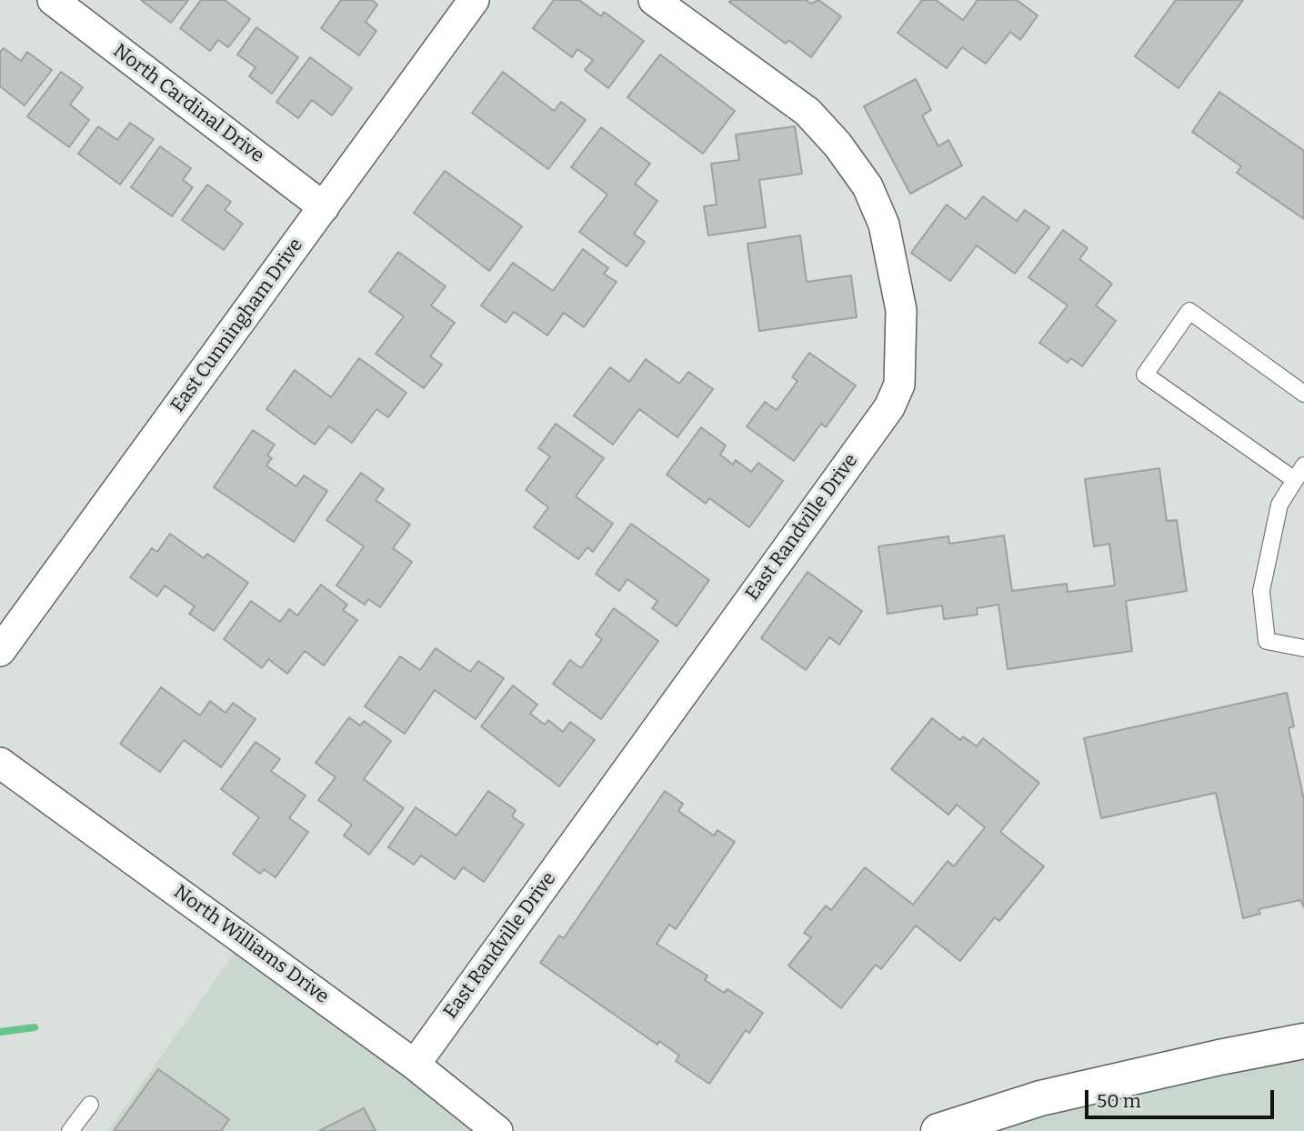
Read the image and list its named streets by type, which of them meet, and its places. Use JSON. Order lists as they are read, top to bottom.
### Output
{
  "streets": {
    "street": [
      "North Cardinal Drive",
      "East Cunningham Drive",
      "East Randville Drive",
      "North Williams Drive"
    ]
  },
  "crossings": [
    ["North Cardinal Drive", "East Cunningham Drive"],
    ["East Randville Drive", "North Williams Drive"]
  ],
  "scale_bar": "50 m"
}
